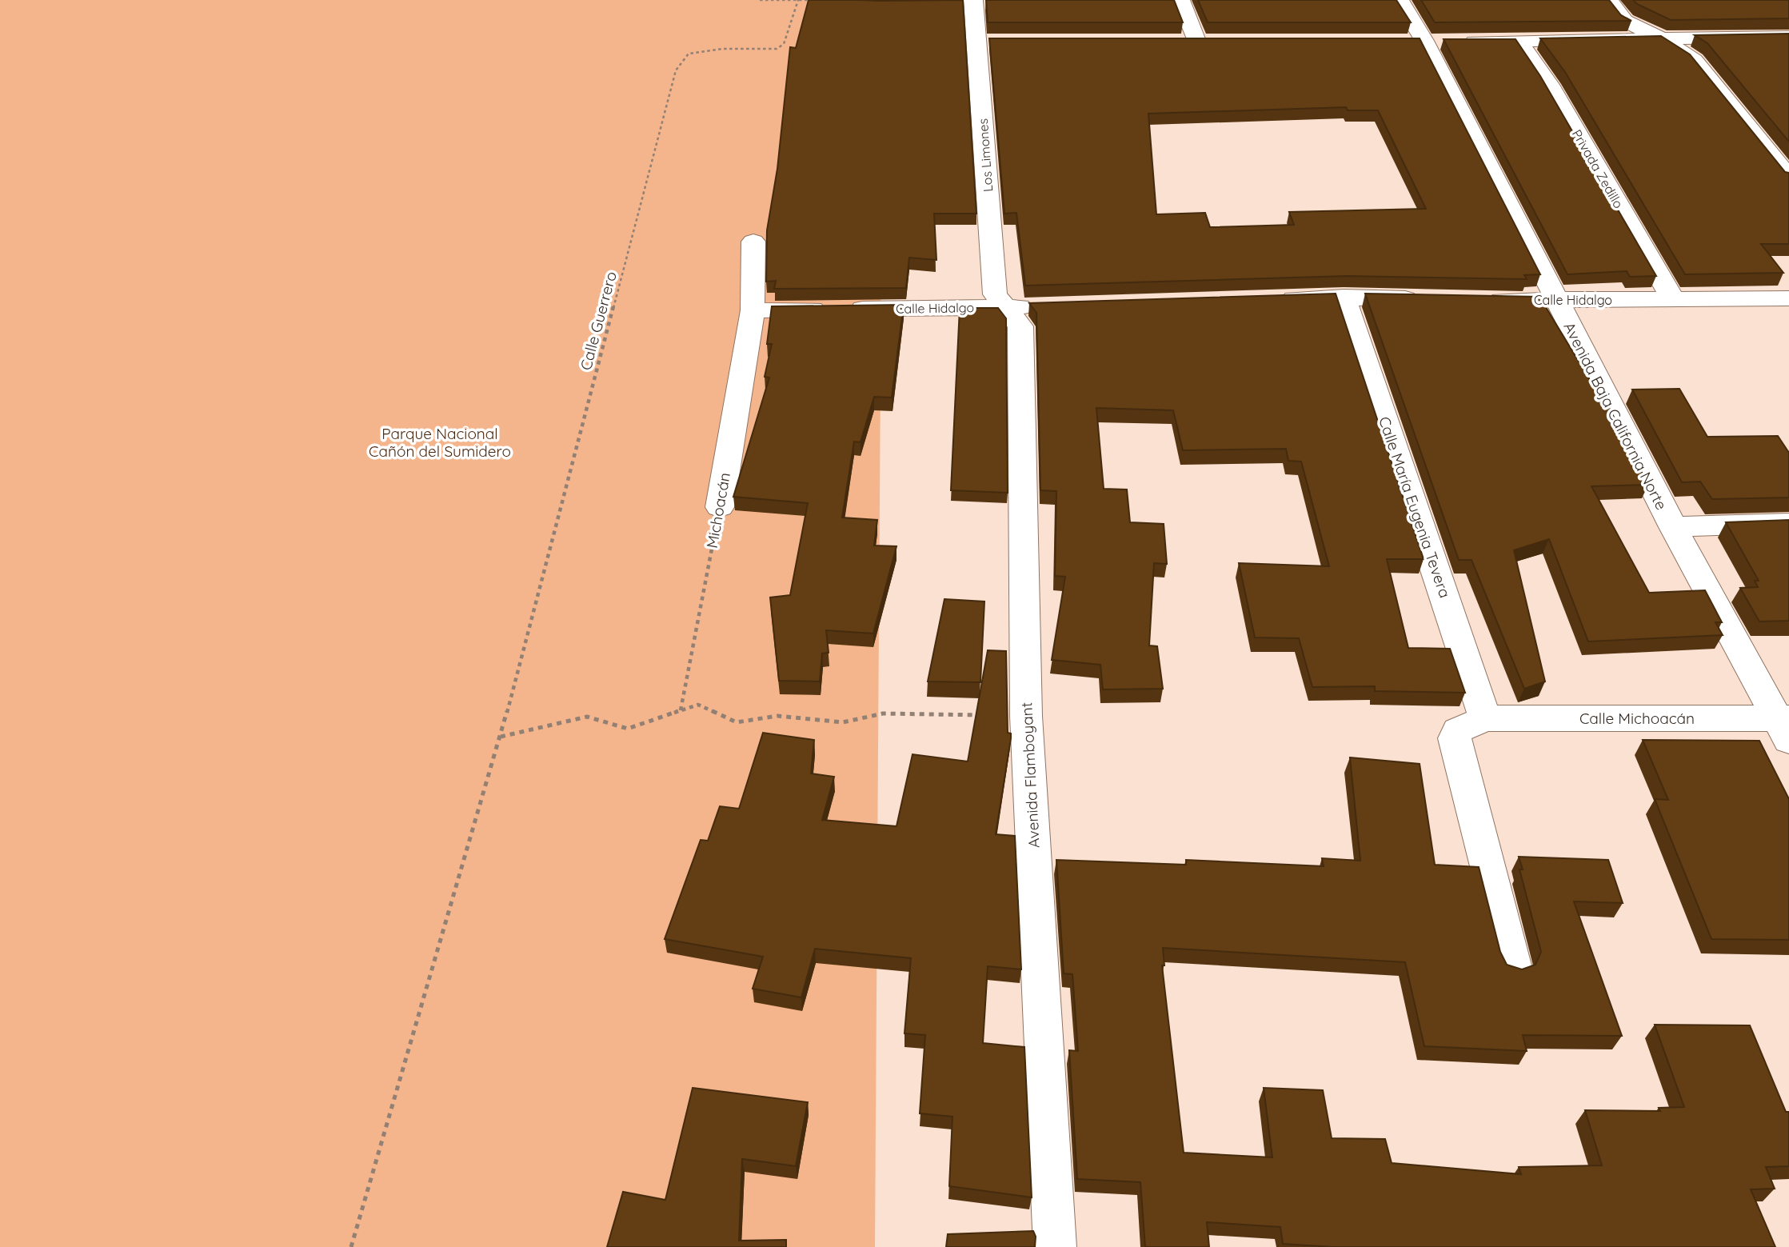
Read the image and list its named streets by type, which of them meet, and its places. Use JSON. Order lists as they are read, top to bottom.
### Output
{
  "streets": {
    "street": [
      "Los Limones",
      "Privada Zedillo",
      "Calle Hidalgo",
      "Avenida Baja California Norte",
      "Calle María Eugenia Tevera",
      "Michoacán",
      "Calle Michoacán",
      "Avenida Flamboyant"
    ],
    "path": ["Calle Guerrero"]
  },
  "crossings": [
    ["Los Limones", "Calle Hidalgo"],
    ["Los Limones", "Avenida Flamboyant"],
    ["Privada Zedillo", "Calle Hidalgo"],
    ["Calle Hidalgo", "Avenida Baja California Norte"],
    ["Calle Hidalgo", "Michoacán"],
    ["Calle Hidalgo", "Avenida Flamboyant"],
    ["Avenida Baja California Norte", "Calle Michoacán"],
    ["Calle María Eugenia Tevera", "Calle Michoacán"]
  ],
  "parks": ["Parque Nacional Cañón del Sumidero"]
}
